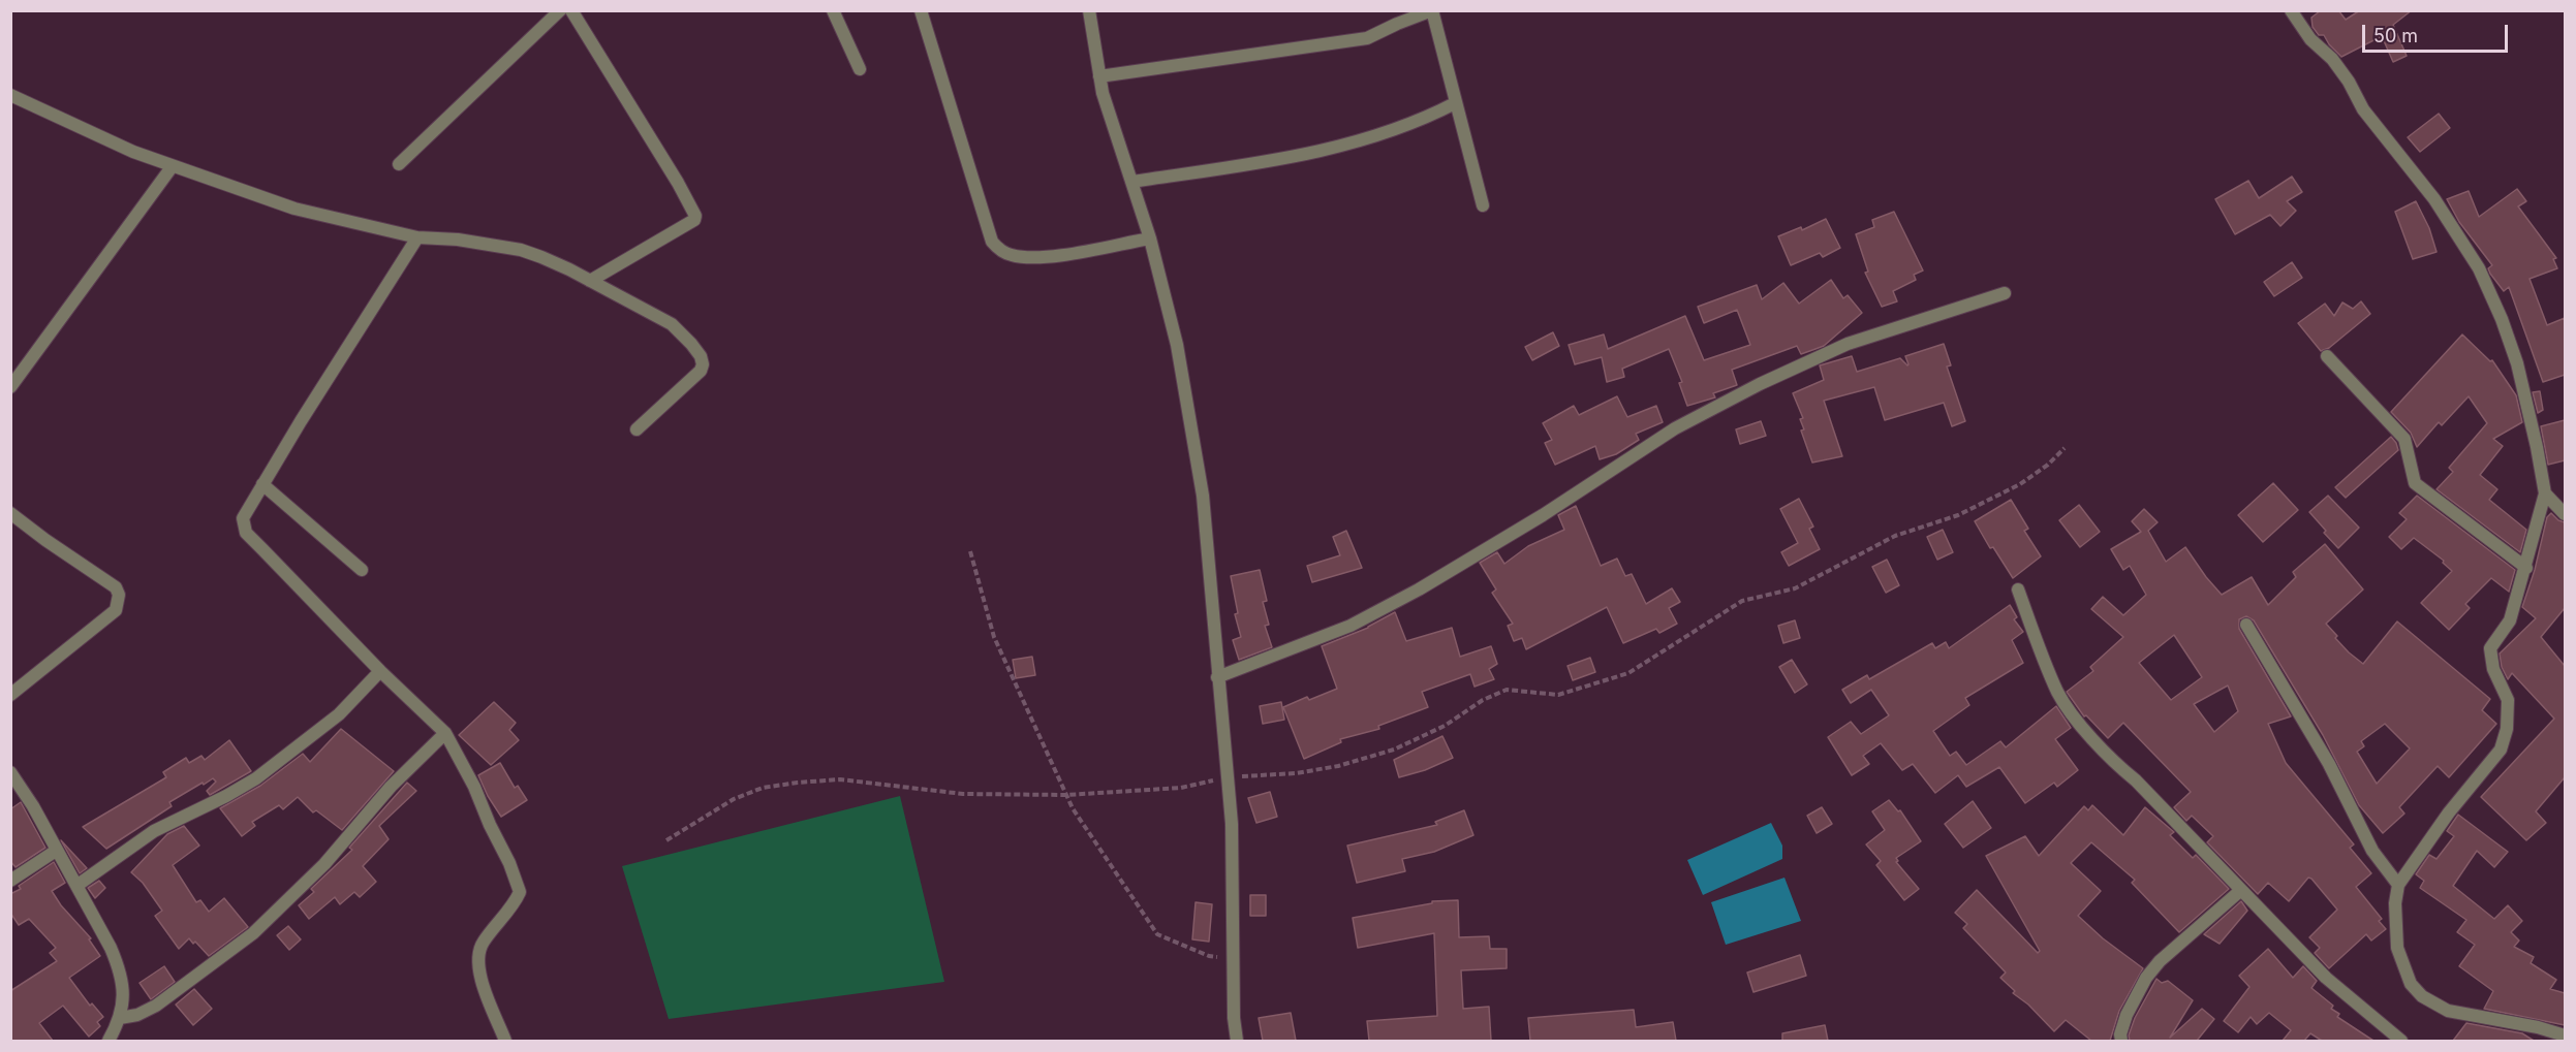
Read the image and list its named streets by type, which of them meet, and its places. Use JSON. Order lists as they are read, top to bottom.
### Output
{
  "scale_bar": "50 m"
}
